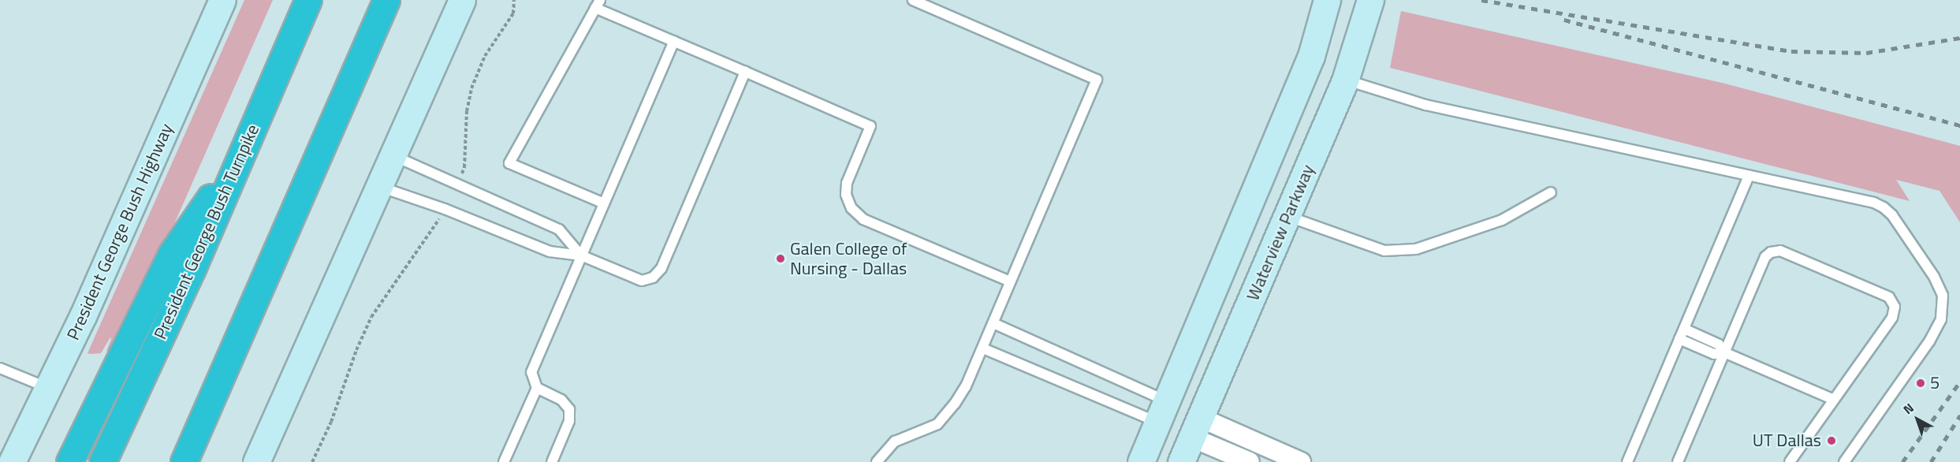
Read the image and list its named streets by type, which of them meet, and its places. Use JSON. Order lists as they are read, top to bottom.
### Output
{
  "streets": {
    "highway": ["President George Bush Turnpike"],
    "main road": ["President George Bush Highway", "Waterview Parkway"]
  },
  "places": ["Galen College of Nursing - Dallas", "5", "UT Dallas"],
  "north": "top left"
}
